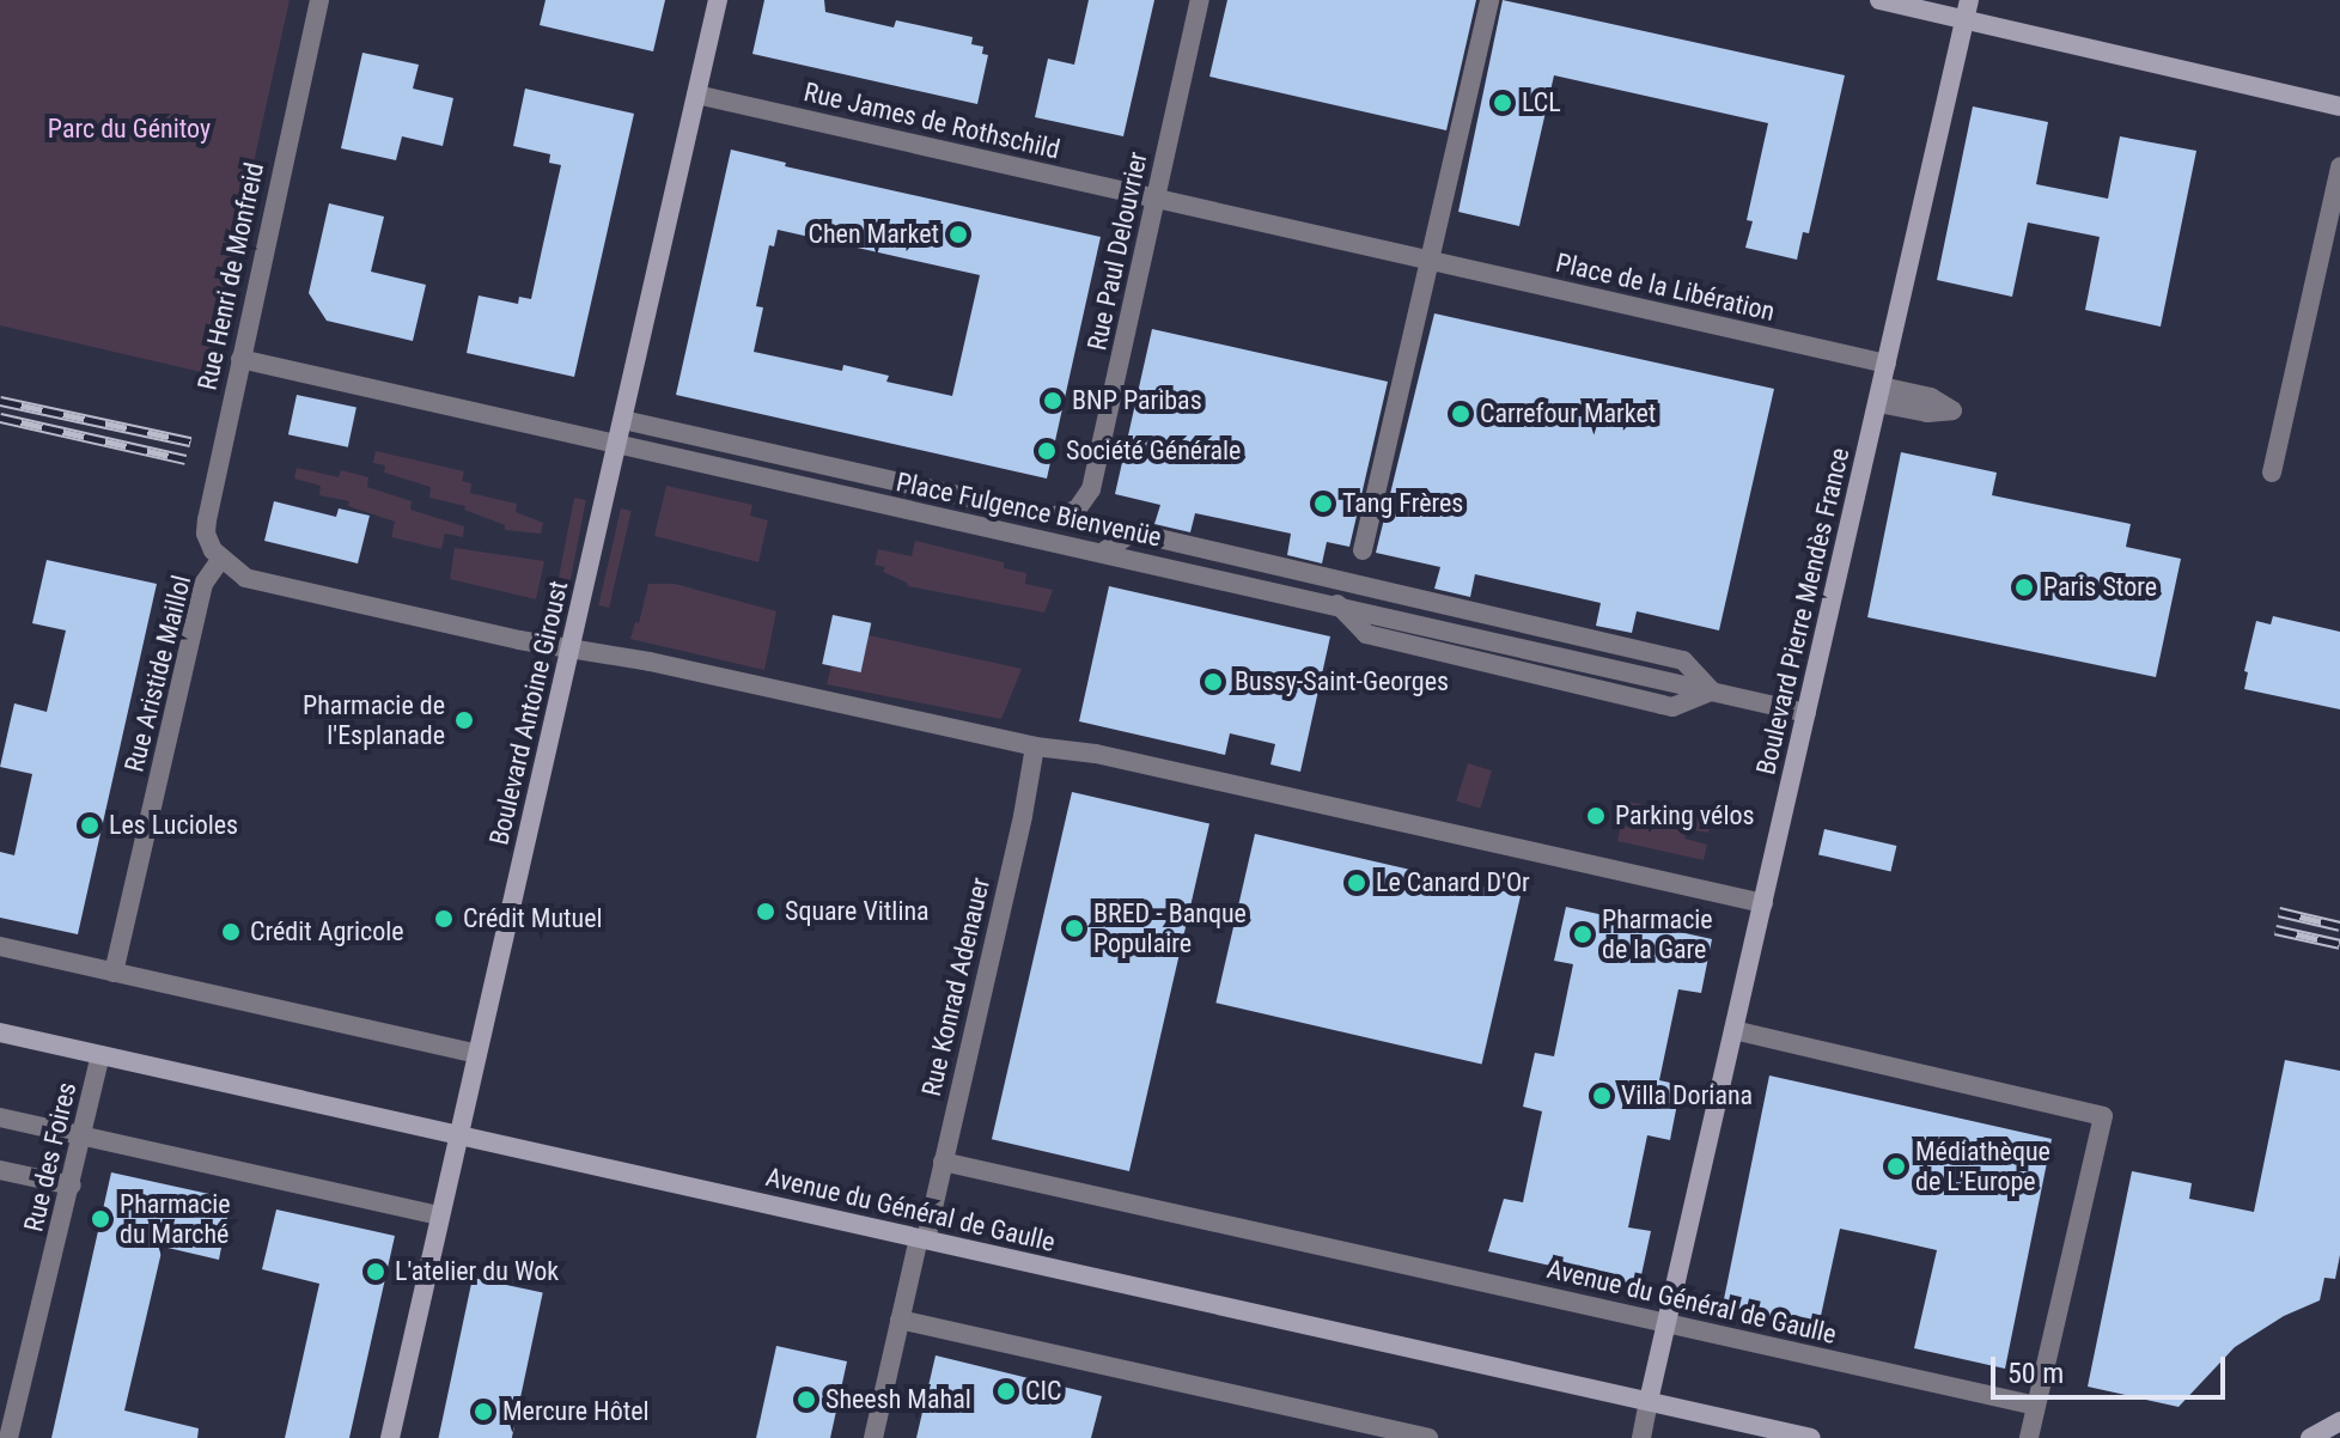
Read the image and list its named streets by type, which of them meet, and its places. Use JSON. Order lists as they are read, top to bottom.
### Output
{
  "streets": {
    "street": [
      "Rue James de Rothschild",
      "Rue Paul Delouvrier",
      "Rue Henri de Monfreid",
      "Place de la Libération",
      "Place Fulgence Bienvenüe",
      "Boulevard Pierre Mendès France",
      "Rue Aristide Maillol",
      "Boulevard Antoine Giroust",
      "Rue Konrad Adenauer",
      "Rue des Foires",
      "Avenue du Général de Gaulle"
    ]
  },
  "crossings": [
    ["Rue James de Rothschild", "Rue Paul Delouvrier"],
    ["Rue James de Rothschild", "Place de la Libération"],
    ["Rue James de Rothschild", "Boulevard Antoine Giroust"],
    ["Rue Paul Delouvrier", "Place Fulgence Bienvenüe"],
    ["Rue Henri de Monfreid", "Place Fulgence Bienvenüe"],
    ["Rue Henri de Monfreid", "Rue Aristide Maillol"],
    ["Place de la Libération", "Boulevard Pierre Mendès France"],
    ["Place Fulgence Bienvenüe", "Boulevard Antoine Giroust"],
    ["Boulevard Pierre Mendès France", "Avenue du Général de Gaulle"],
    ["Boulevard Antoine Giroust", "Avenue du Général de Gaulle"],
    ["Rue Konrad Adenauer", "Avenue du Général de Gaulle"],
    ["Rue des Foires", "Avenue du Général de Gaulle"]
  ],
  "parks": ["Parc du Génitoy"],
  "places": [
    "LCL",
    "Chen Market",
    "BNP Paribas",
    "Carrefour Market",
    "Société Générale",
    "Tang Frères",
    "Paris Store",
    "Bussy-Saint-Georges",
    "Pharmacie de l'Esplanade",
    "Parking vélos",
    "Les Lucioles",
    "Le Canard D'Or",
    "Square Vitlina",
    "Crédit Mutuel",
    "BRED - Banque Populaire",
    "Crédit Agricole",
    "Pharmacie de la Gare",
    "Villa Doriana",
    "Médiathèque de L'Europe",
    "Pharmacie du Marché",
    "L'atelier du Wok",
    "CIC",
    "Sheesh Mahal",
    "Mercure Hôtel"
  ],
  "scale_bar": "50 m"
}
